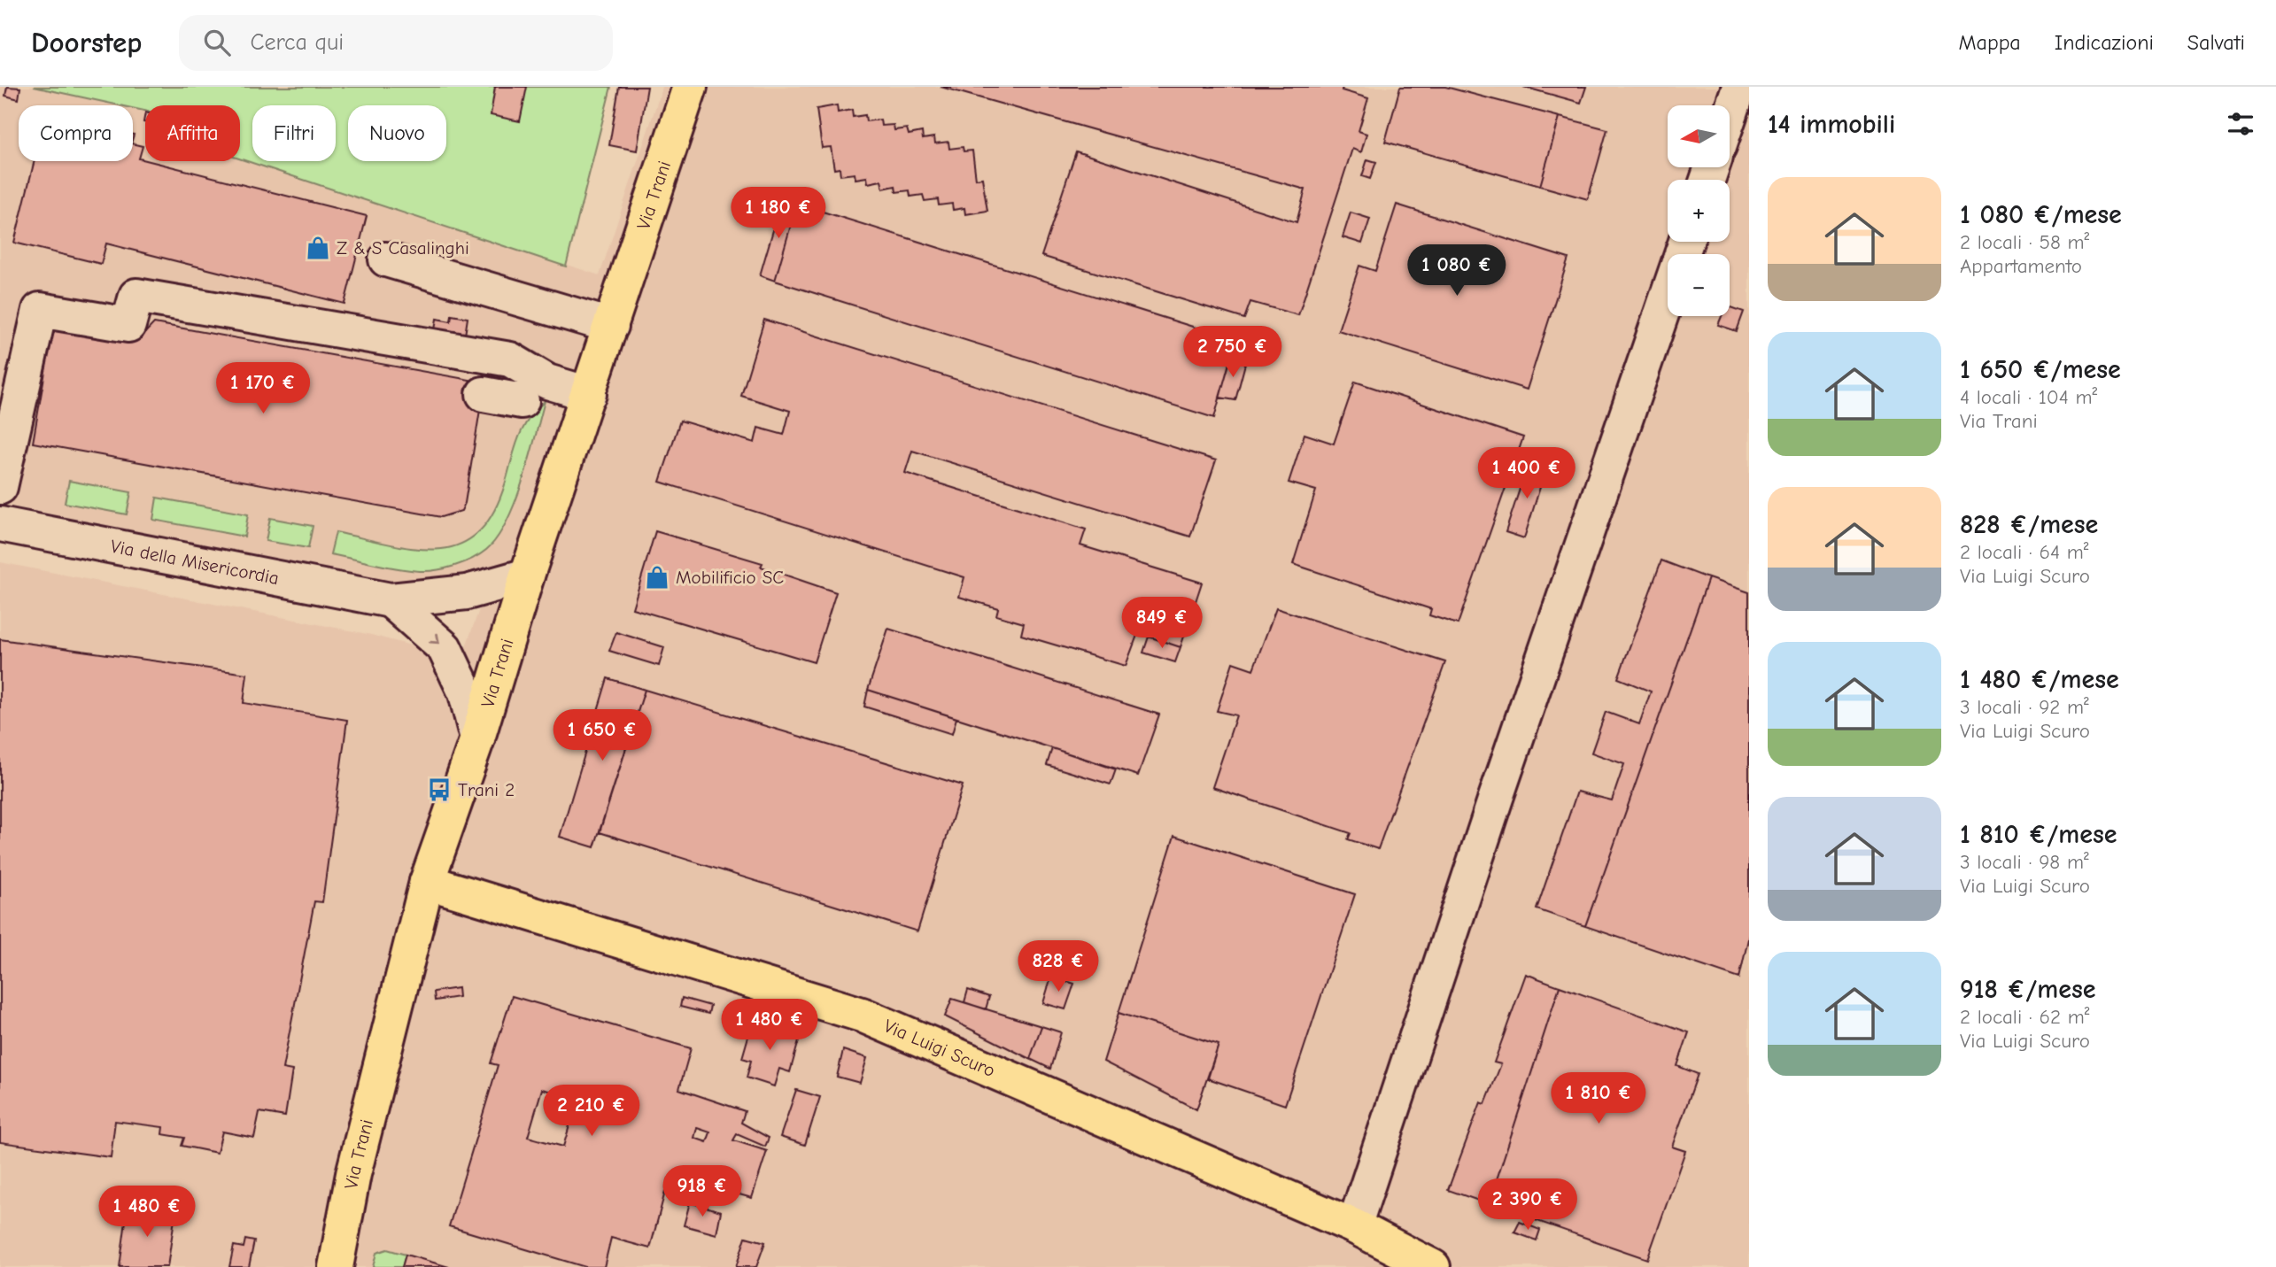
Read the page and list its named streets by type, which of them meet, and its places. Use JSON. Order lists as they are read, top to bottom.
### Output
{
  "streets": {
    "main road": ["Via Trani", "Via Luigi Scuro"],
    "street": ["Via della Misericordia"]
  },
  "crossings": [
    ["Via Trani", "Via della Misericordia"],
    ["Via Trani", "Via Luigi Scuro"]
  ],
  "places": {
    "shop": ["Z & S Casalinghi", "Mobilificio SC"],
    "bus stop": ["Trani 2"]
  },
  "north": "left",
  "page": {
    "header": "Doorstep",
    "search": "Cerca qui",
    "nav": ["Mappa", "Indicazioni", "Salvati"],
    "heading": "14 immobili",
    "map_buttons": ["+", "−"],
    "chip": [
      "Compra",
      "Affitta",
      "Filtri",
      "Nuovo"
    ],
    "list": [
      {
        "name": "1 080 €/mese",
        "note": "2 locali · 58 m² · Appartamento"
      },
      {
        "name": "1 650 €/mese",
        "note": "4 locali · 104 m² · Via Trani"
      },
      {
        "name": "828 €/mese",
        "note": "2 locali · 64 m² · Via Luigi Scuro"
      },
      {
        "name": "1 480 €/mese",
        "note": "3 locali · 92 m² · Via Luigi Scuro"
      },
      {
        "name": "1 810 €/mese",
        "note": "3 locali · 98 m² · Via Luigi Scuro"
      },
      {
        "name": "918 €/mese",
        "note": "2 locali · 62 m² · Via Luigi Scuro"
      }
    ],
    "price": [
      "1 180 €",
      "1 080 €",
      "2 750 €",
      "1 170 €",
      "1 400 €",
      "849 €",
      "1 650 €",
      "828 €",
      "1 480 €",
      "1 810 €",
      "2 210 €",
      "918 €",
      "2 390 €",
      "1 480 €"
    ]
  }
}
